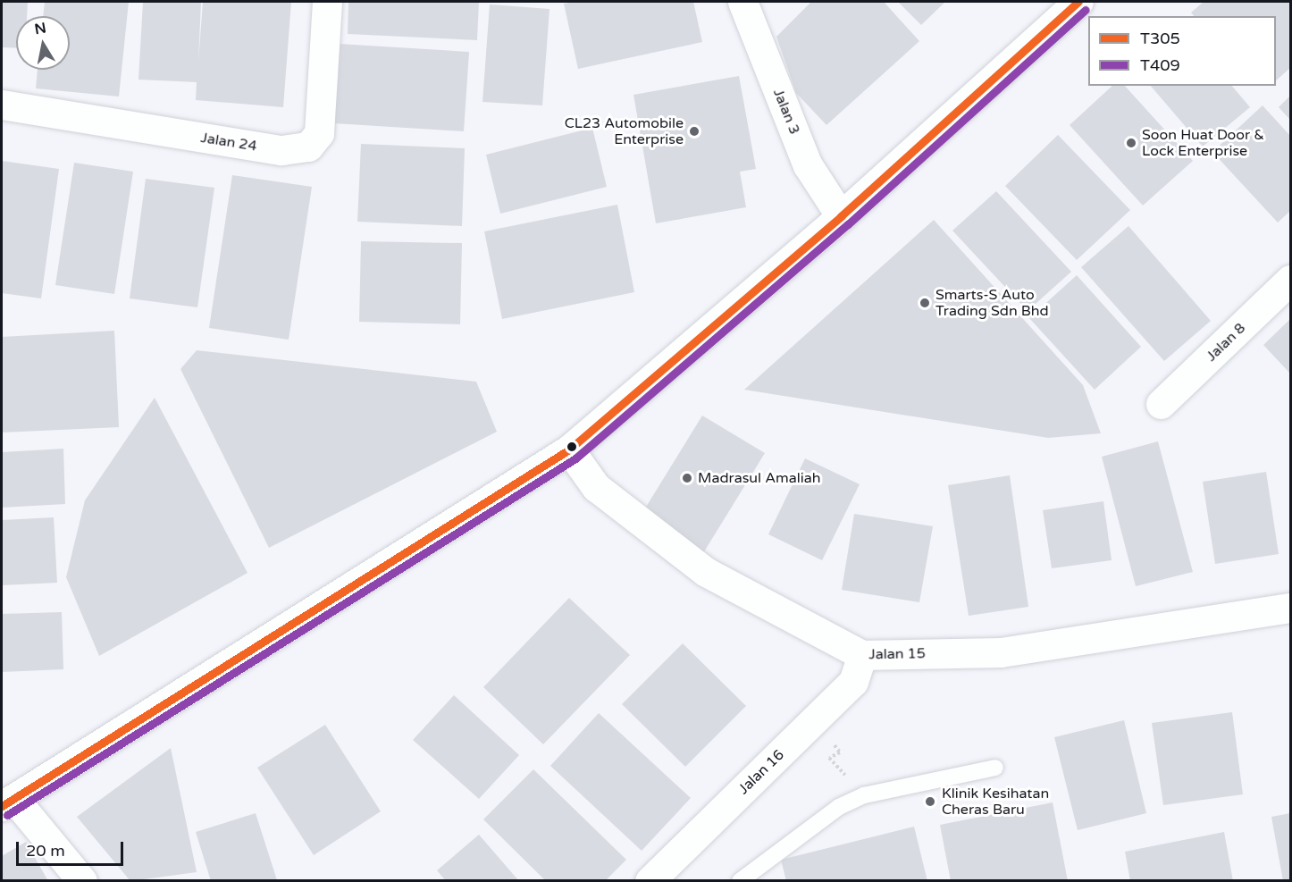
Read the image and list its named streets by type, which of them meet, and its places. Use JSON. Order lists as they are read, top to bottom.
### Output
{
  "streets": {
    "street": [
      "Jalan 3",
      "Jalan 24",
      "Jalan 8",
      "Jalan 15",
      "Jalan 16"
    ]
  },
  "crossings": [
    ["Jalan 15", "Jalan 16"]
  ],
  "places": [
    "CL23 Automobile Enterprise",
    "Soon Huat Door & Lock Enterprise",
    "Smarts-S Auto Trading Sdn Bhd",
    "Madrasul Amaliah",
    "Klinik Kesihatan Cheras Baru"
  ],
  "lines": ["transit line T305", "transit line T409"],
  "legend": ["T305", "T409"],
  "scale_bar": "20 m",
  "north": "top"
}
